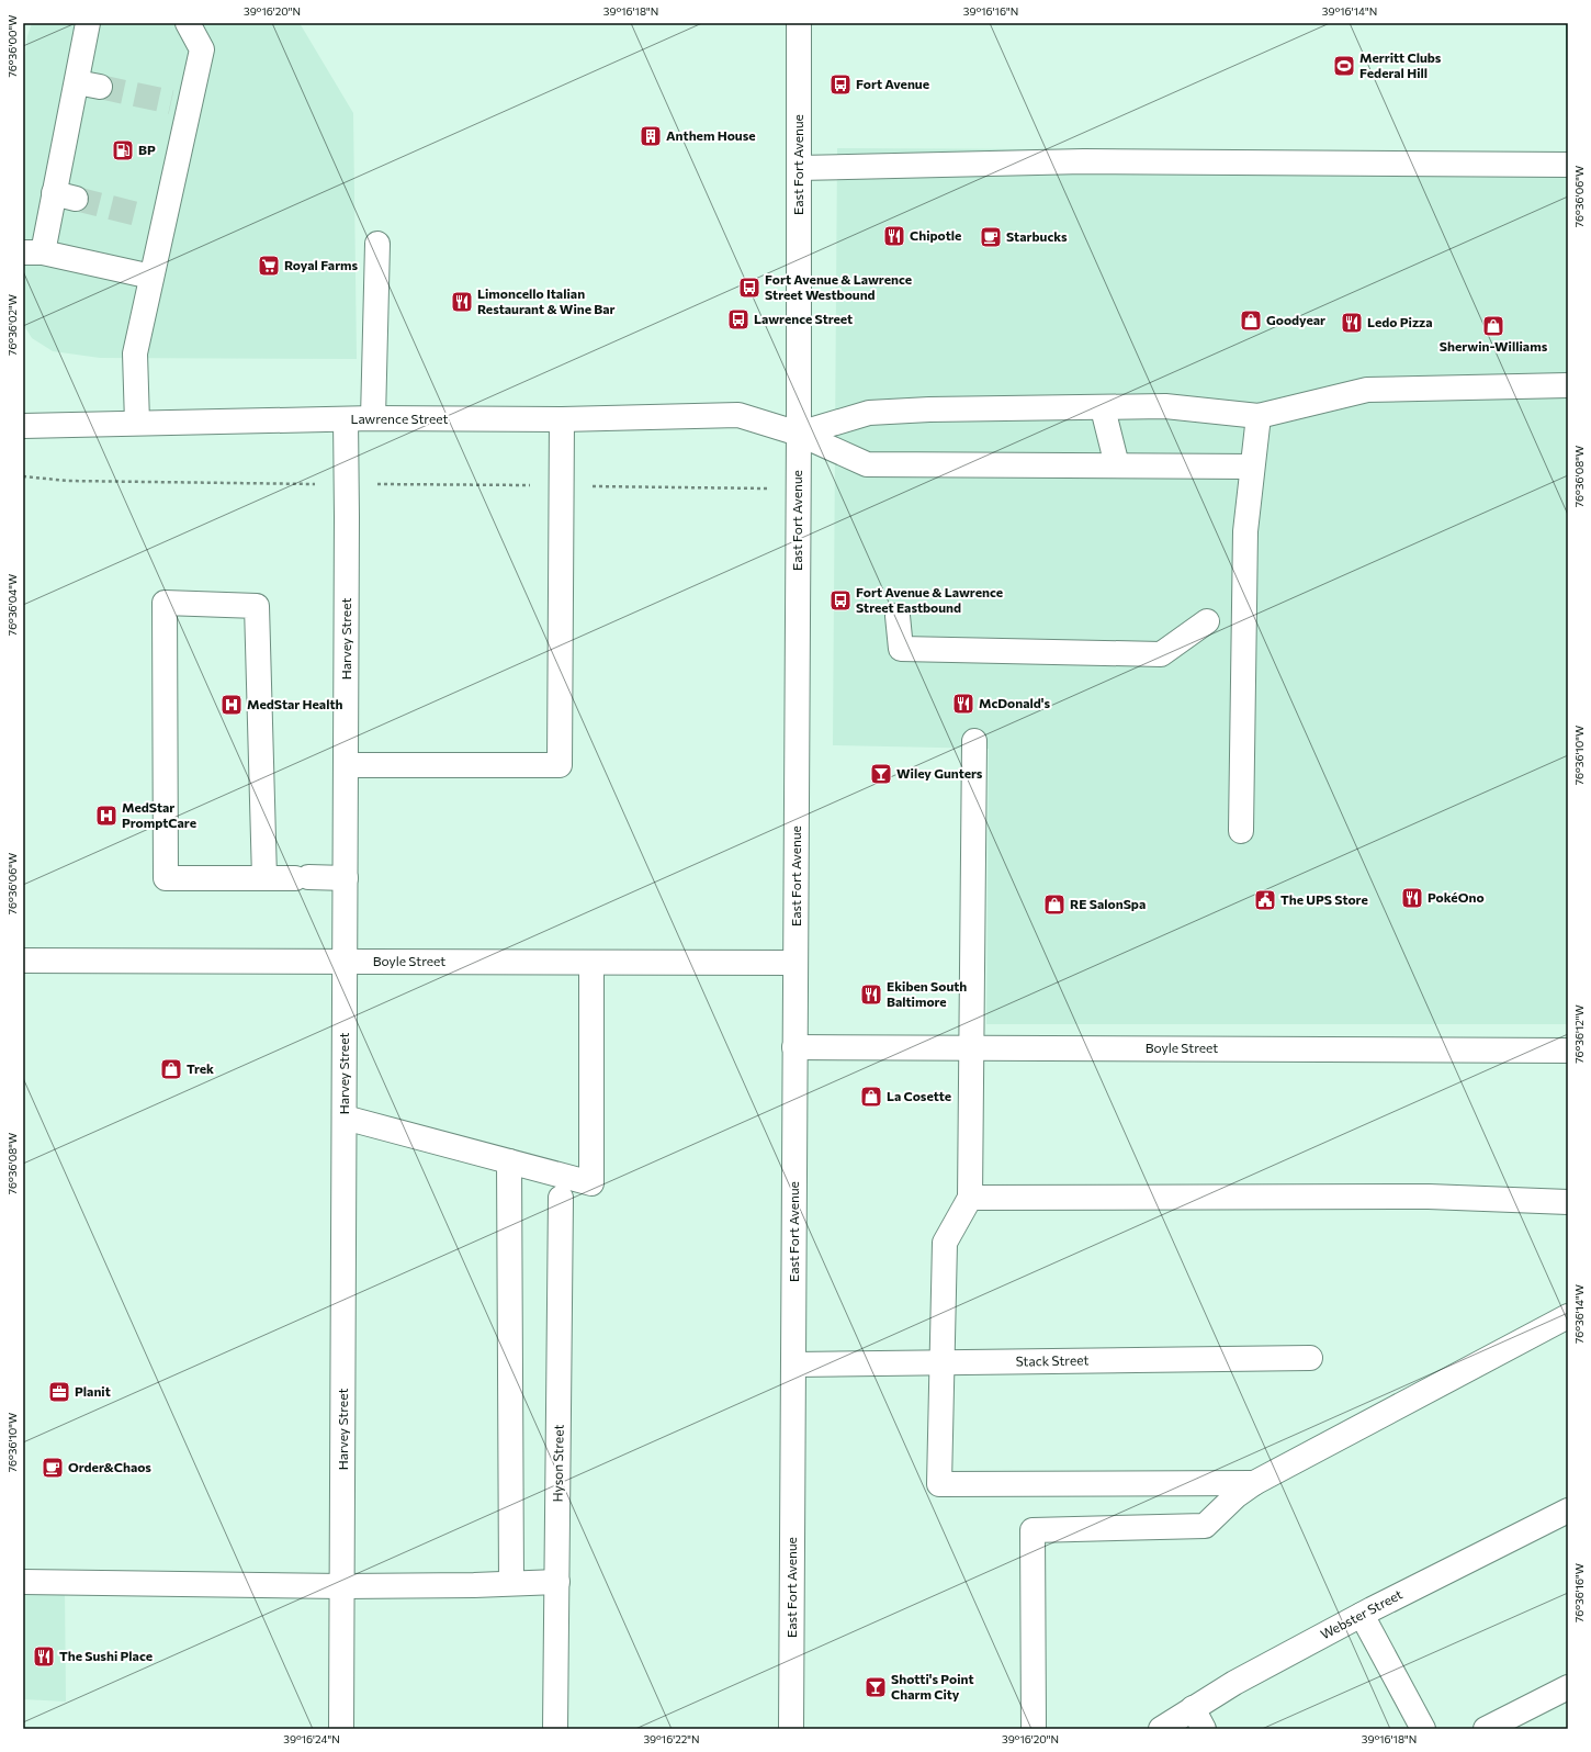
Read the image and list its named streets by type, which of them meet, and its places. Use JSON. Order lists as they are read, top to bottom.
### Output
{
  "streets": {
    "street": [
      "East Fort Avenue",
      "Lawrence Street",
      "Harvey Street",
      "Boyle Street",
      "Stack Street",
      "Hyson Street",
      "Webster Street"
    ]
  },
  "crossings": [
    ["East Fort Avenue", "Lawrence Street"],
    ["East Fort Avenue", "Boyle Street"],
    ["East Fort Avenue", "Stack Street"],
    ["Lawrence Street", "Harvey Street"],
    ["Harvey Street", "Boyle Street"]
  ],
  "places": {
    "sports": ["Merritt Clubs Federal Hill"],
    "bus stop": [
      "Fort Avenue",
      "Fort Avenue & Lawrence Street Westbound",
      "Lawrence Street",
      "Fort Avenue & Lawrence Street Eastbound"
    ],
    "building": ["Anthem House"],
    "fuel station": ["BP"],
    "restaurant": [
      "Chipotle",
      "Limoncello Italian Restaurant & Wine Bar",
      "Ledo Pizza",
      "McDonald's",
      "PokéOno",
      "Ekiben South Baltimore",
      "The Sushi Place"
    ],
    "cafe": ["Starbucks", "Order&Chaos"],
    "supermarket": ["Royal Farms"],
    "shop": [
      "Goodyear",
      "Sherwin-Williams",
      "RE SalonSpa",
      "Trek",
      "La Cosette"
    ],
    "hospital": ["MedStar Health", "MedStar PromptCare"],
    "bar": ["Wiley Gunters", "Shotti's Point Charm City"],
    "public building": ["The UPS Store"],
    "office": ["Planit"]
  },
  "coordinates": [
    "39°16'20\"N",
    "39°16'18\"N",
    "39°16'16\"N",
    "39°16'14\"N",
    "76°36'00\"W",
    "76°36'06\"W",
    "76°36'02\"W",
    "76°36'08\"W",
    "76°36'04\"W",
    "76°36'10\"W",
    "76°36'12\"W",
    "76°36'14\"W",
    "76°36'16\"W",
    "39°16'24\"N",
    "39°16'22\"N"
  ]
}
